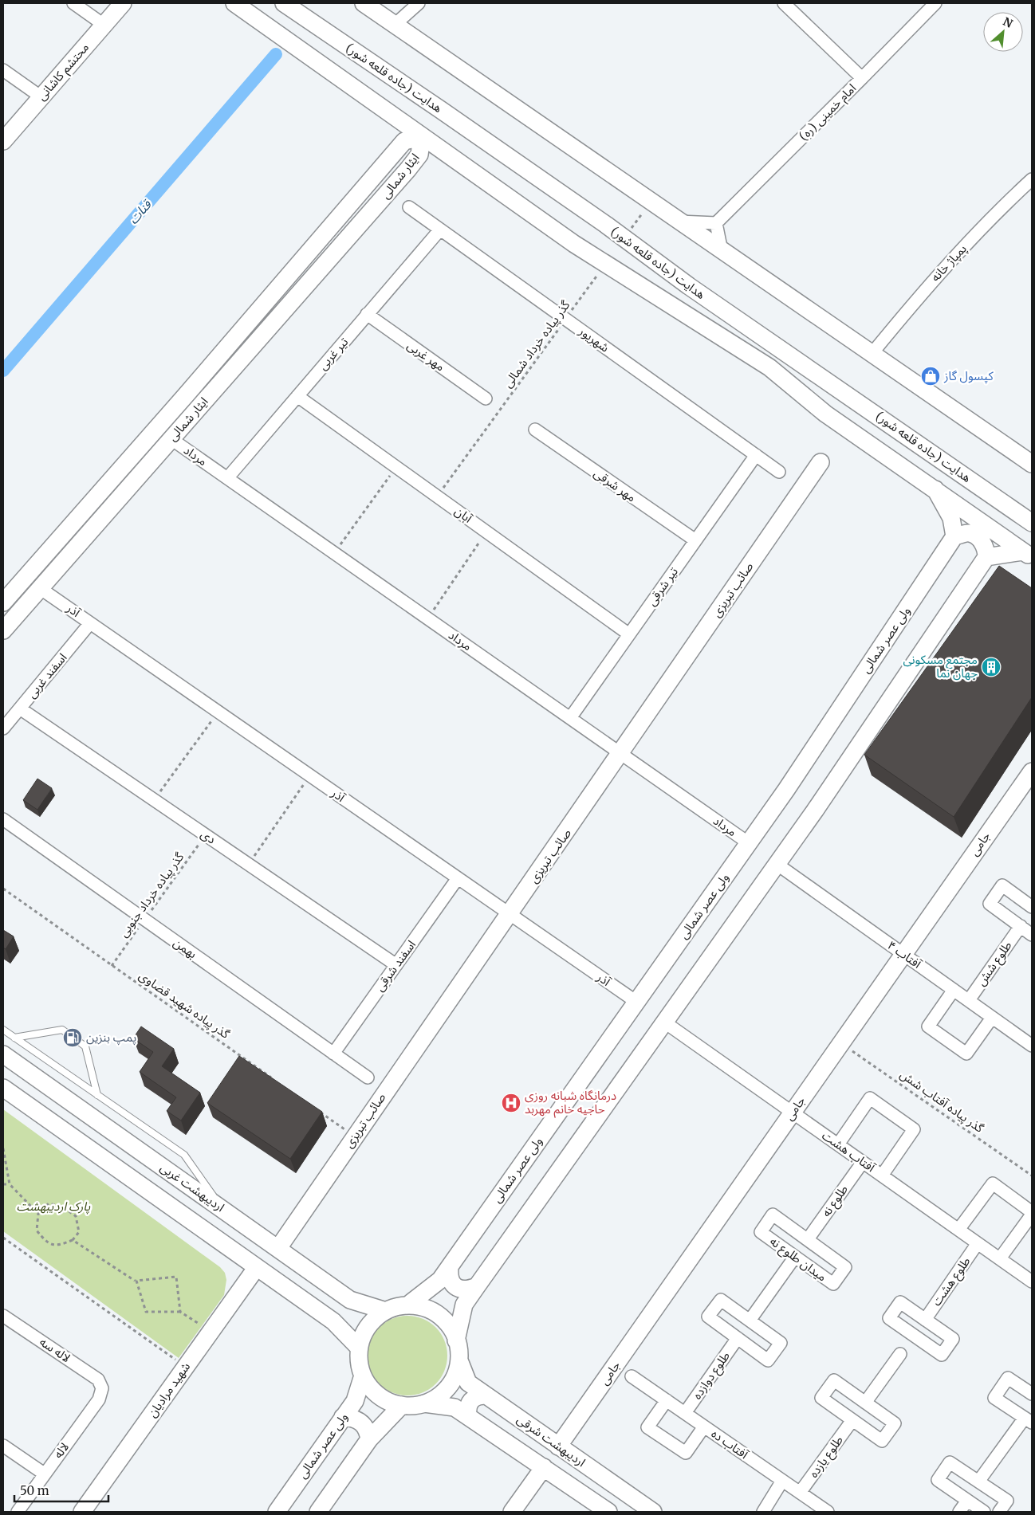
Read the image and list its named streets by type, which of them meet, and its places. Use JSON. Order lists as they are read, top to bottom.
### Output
{
  "streets": {
    "main road": [
      "محتشم کاشانی",
      "هدایت (جاده قلعه شور)",
      "ایثار شمالی",
      "صائب تبریزی",
      "ولی عصر شمالی",
      "جامی",
      "اردیبهشت غربی",
      "شهید مرادیان",
      "اردیبهشت شرقی"
    ],
    "street": [
      "امام خمینی (ره)",
      "پمپاژ خانه",
      "شهریور",
      "تیر غربی",
      "مهر غربی",
      "مرداد",
      "مهر شرقی",
      "آبان",
      "تیر شرقی",
      "آذر",
      "اسفند غربی",
      "دی",
      "بهمن",
      "آفتاب ۴",
      "طلوع شش",
      "اسفند شرقی",
      "آفتاب هشت",
      "طلوع نه",
      "میدان طلوع نه",
      "طلوع هشت",
      "لاله سه",
      "طلوع دوازده",
      "آفتاب ده",
      "لاله",
      "طلوع یازده"
    ],
    "path": [
      "گذر پیاده خرداد شمالی",
      "گذر پیاده خرداد جنوبی",
      "گذر پیاده شهید قضاوی",
      "گذر پیاده آفتاب شش"
    ]
  },
  "crossings": [
    ["ایثار شمالی", "مرداد"],
    ["ایثار شمالی", "آذر"],
    ["شهریور", "گذر پیاده خرداد شمالی"],
    ["شهریور", "تیر غربی"],
    ["شهریور", "تیر شرقی"],
    ["گذر پیاده خرداد شمالی", "آبان"],
    ["تیر غربی", "مهر غربی"],
    ["تیر غربی", "مرداد"],
    ["تیر غربی", "آبان"],
    ["مرداد", "تیر شرقی"],
    ["مرداد", "صائب تبریزی"],
    ["مرداد", "ولی عصر شمالی"],
    ["مهر شرقی", "تیر شرقی"],
    ["آبان", "تیر شرقی"],
    ["صائب تبریزی", "آذر"],
    ["صائب تبریزی", "اردیبهشت غربی"],
    ["آذر", "ولی عصر شمالی"],
    ["آذر", "اسفند غربی"],
    ["آذر", "اسفند شرقی"],
    ["ولی عصر شمالی", "اردیبهشت غربی"],
    ["ولی عصر شمالی", "اردیبهشت شرقی"],
    ["اسفند غربی", "دی"],
    ["دی", "گذر پیاده خرداد جنوبی"],
    ["دی", "اسفند شرقی"],
    ["جامی", "آفتاب ۴"],
    ["جامی", "گذر پیاده آفتاب شش"],
    ["جامی", "آفتاب هشت"],
    ["جامی", "اردیبهشت شرقی"],
    ["گذر پیاده خرداد جنوبی", "بهمن"],
    ["گذر پیاده خرداد جنوبی", "گذر پیاده شهید قضاوی"],
    ["بهمن", "اسفند شرقی"],
    ["آفتاب ۴", "طلوع شش"],
    ["آفتاب هشت", "طلوع نه"],
    ["آفتاب هشت", "طلوع هشت"],
    ["اردیبهشت غربی", "اردیبهشت شرقی"],
    ["طلوع نه", "میدان طلوع نه"],
    ["لاله سه", "لاله"],
    ["طلوع دوازده", "آفتاب ده"],
    ["آفتاب ده", "طلوع یازده"]
  ],
  "water": ["قنات"],
  "parks": ["پارک اردیبهشت"],
  "places": {
    "shop": ["کپسول گاز"],
    "building": ["مجتمع مسکونی جهان نما"],
    "fuel station": ["پمپ بنزین"],
    "hospital": ["درمانگاه شبانه‌ روزی حاجیه‌ خانم مهربد"]
  },
  "scale_bar": "50 m",
  "north": "top right"
}
